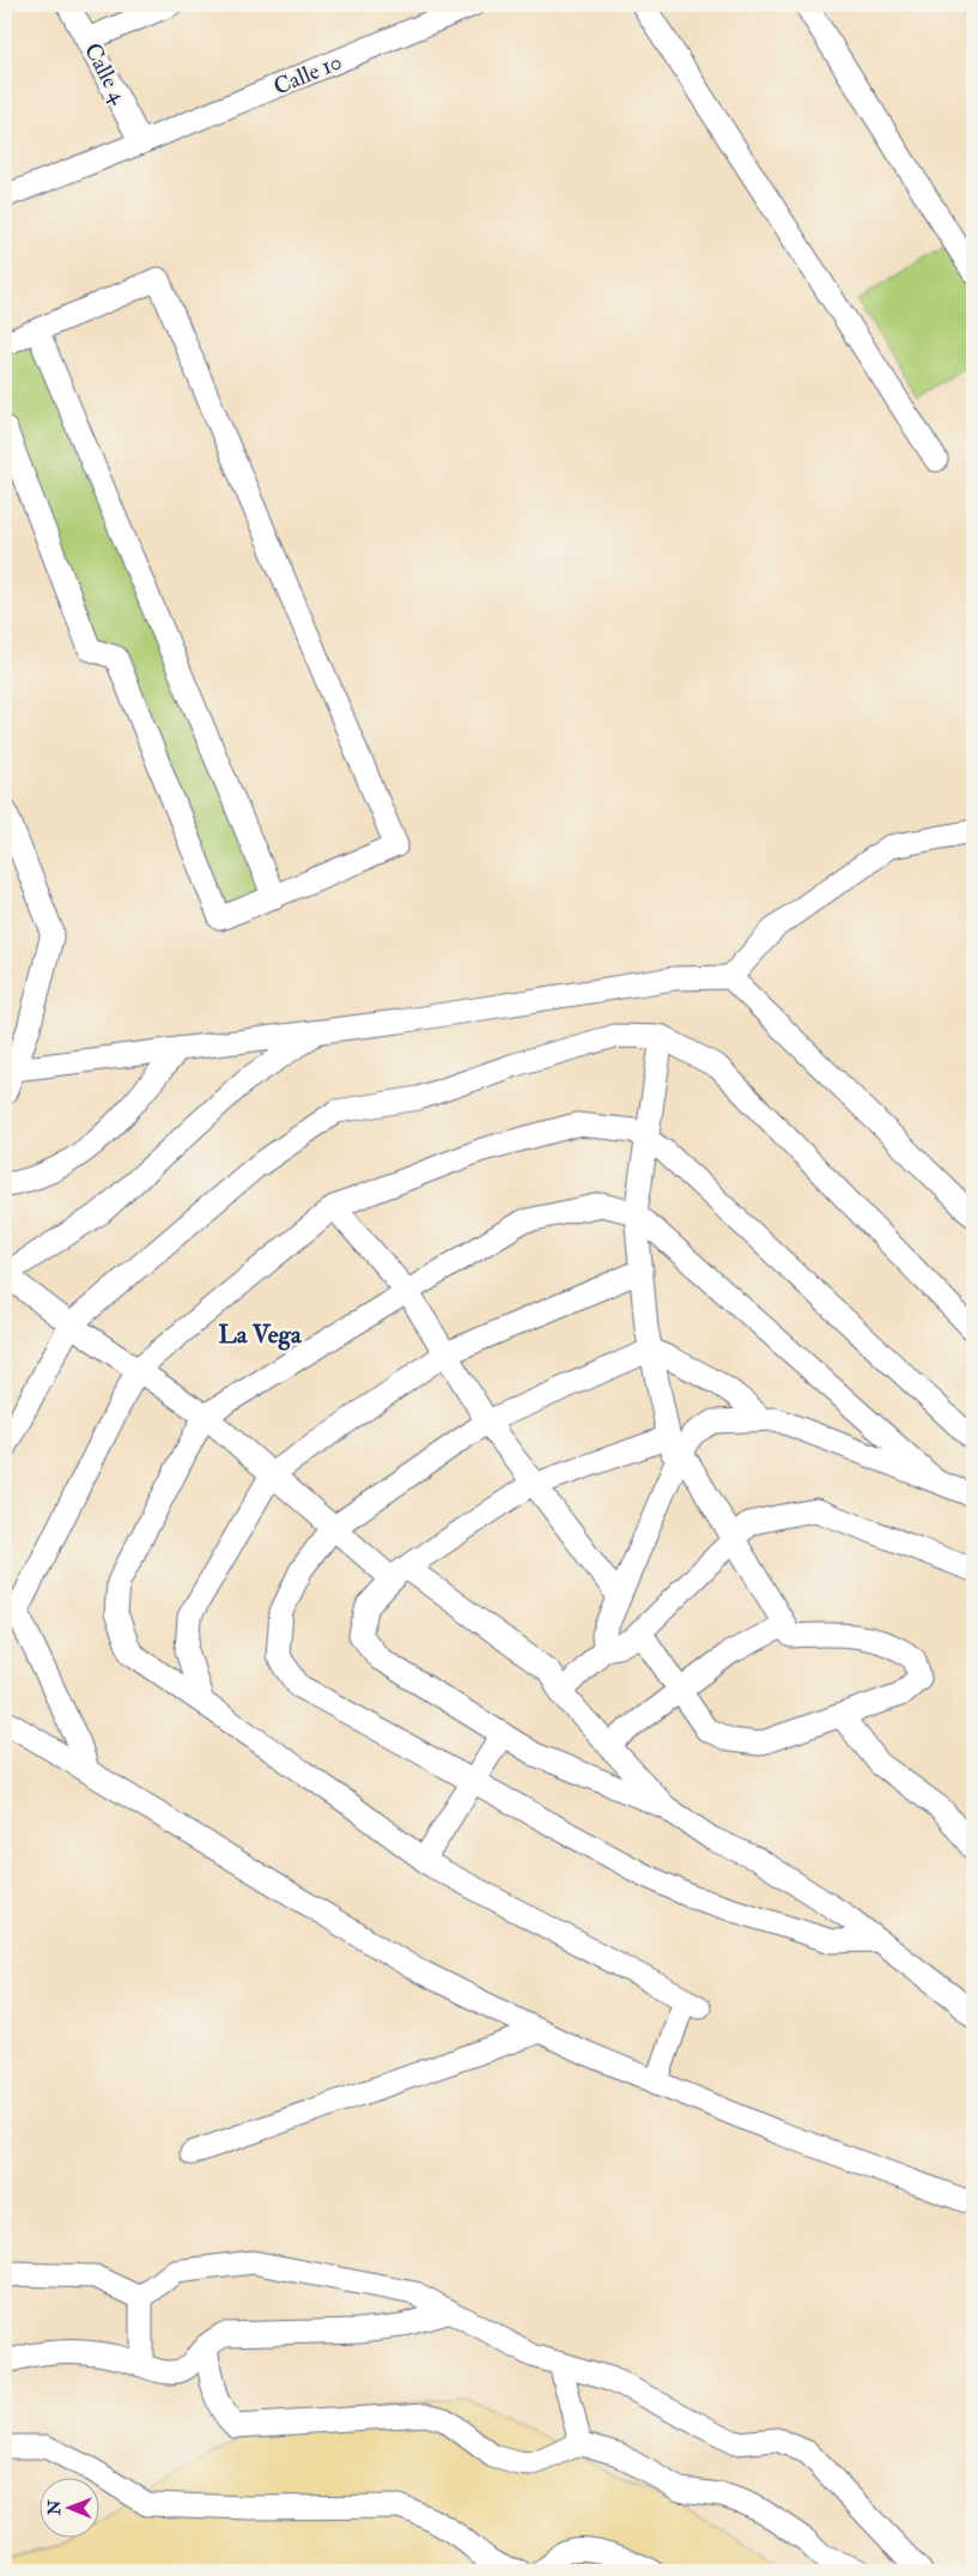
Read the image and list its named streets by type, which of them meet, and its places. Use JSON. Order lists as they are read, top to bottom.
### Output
{
  "streets": {
    "street": ["Calle 4", "Calle 10"]
  },
  "crossings": [
    ["Calle 4", "Calle 10"]
  ],
  "districts": ["La Vega"],
  "north": "left"
}
